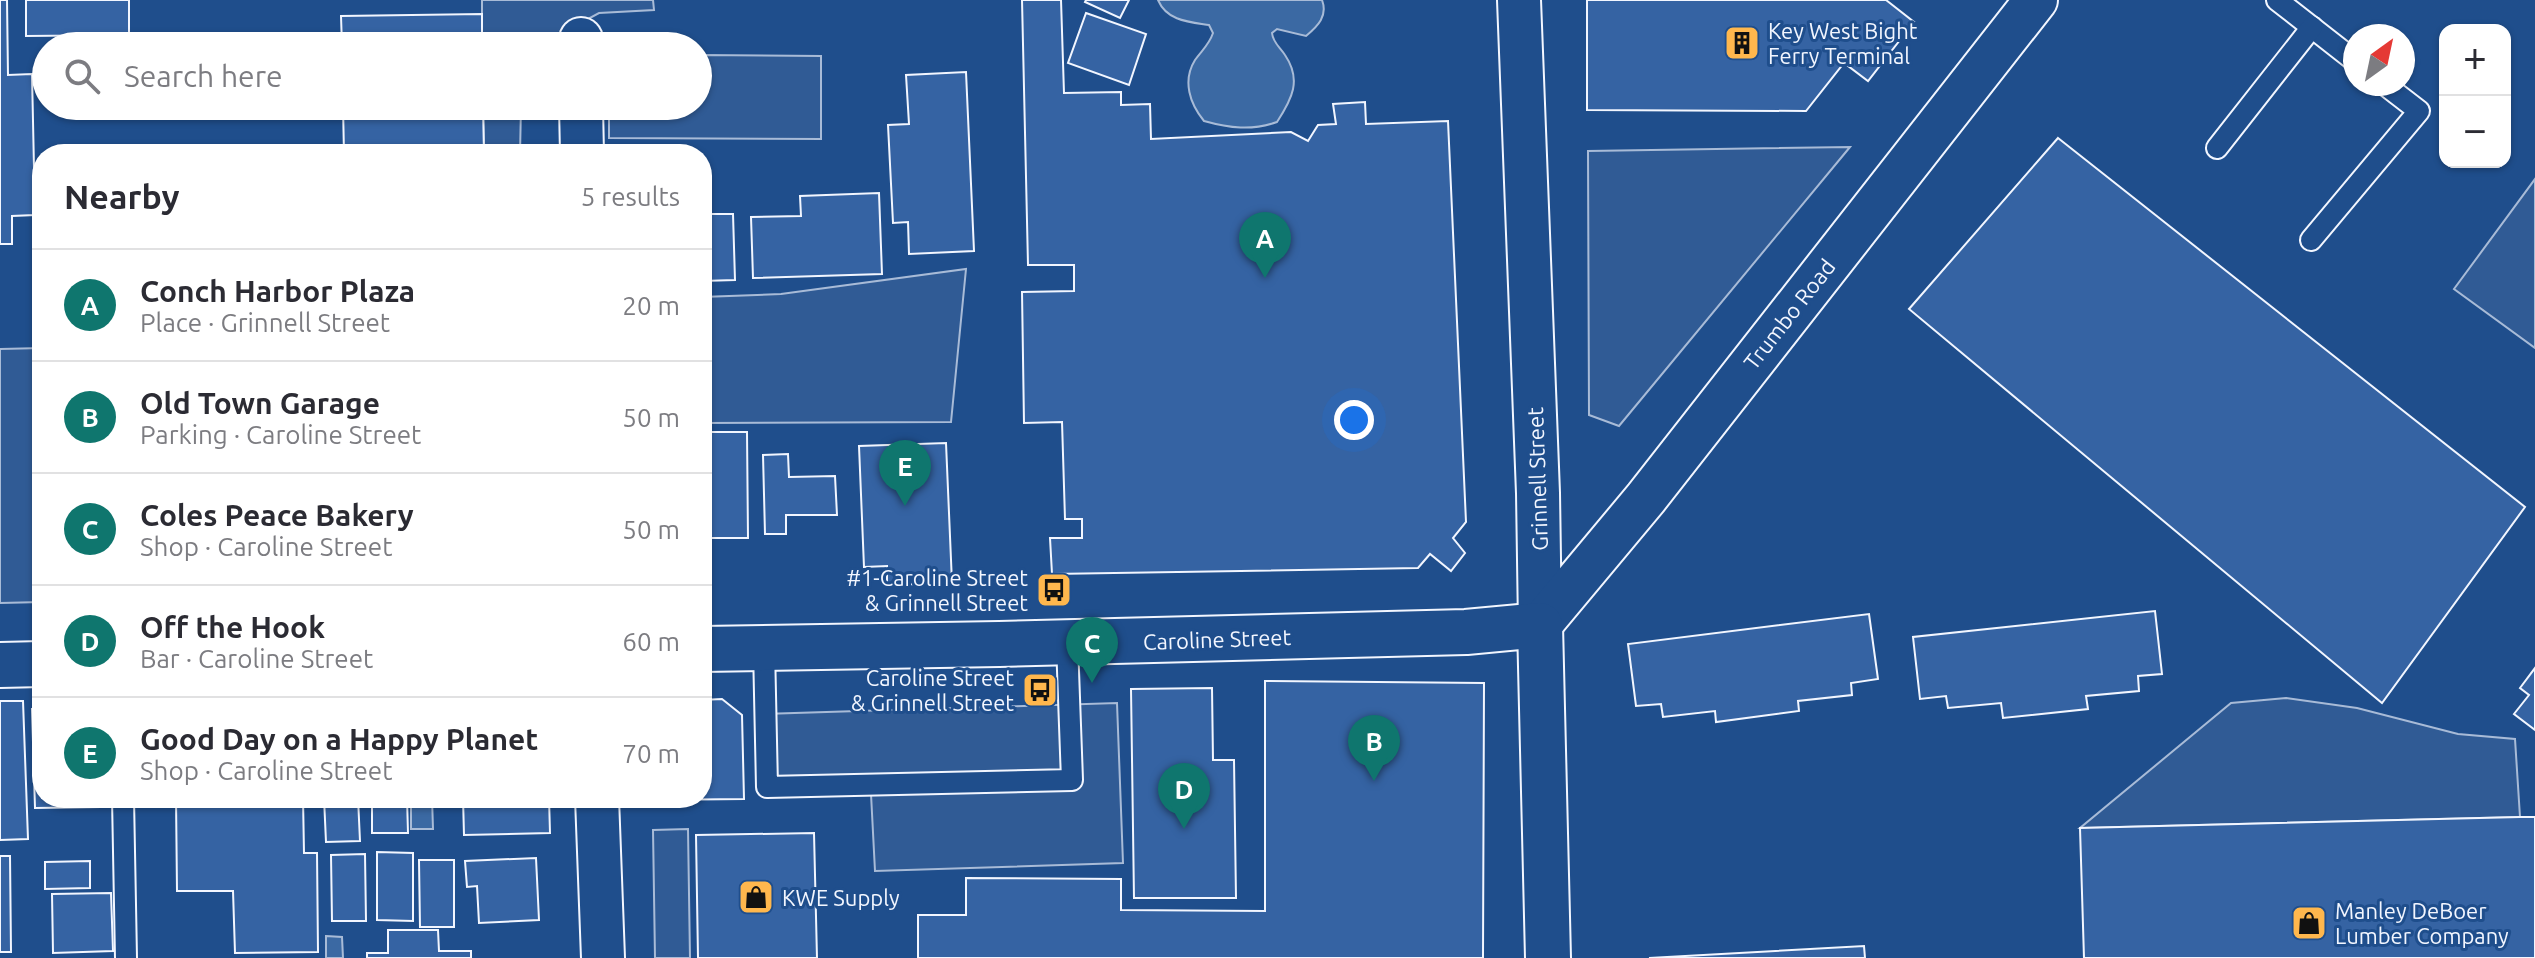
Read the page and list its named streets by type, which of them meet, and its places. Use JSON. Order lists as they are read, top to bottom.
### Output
{
  "streets": {
    "street": ["Trumbo Road", "Grinnell Street", "Caroline Street"]
  },
  "crossings": [
    ["Trumbo Road", "Grinnell Street"],
    ["Trumbo Road", "Caroline Street"],
    ["Grinnell Street", "Caroline Street"]
  ],
  "places": {
    "building": ["Key West Bight Ferry Terminal"],
    "bus stop": ["#1-Caroline Street & Grinnell Street", "Caroline Street & Grinnell Street"],
    "shop": ["KWE Supply", "Manley DeBoer Lumber Company"]
  },
  "north": "top right",
  "page": {
    "map_buttons": ["+", "−"],
    "search": "Search here",
    "heading": ["Nearby", "5 results"],
    "pins": [
      "A",
      "E",
      "C",
      "B",
      "D"
    ],
    "list": [
      {
        "mark": "A",
        "name": "Conch Harbor Plaza",
        "note": "Place · Grinnell Street",
        "value": "20 m"
      },
      {
        "mark": "B",
        "name": "Old Town Garage",
        "note": "Parking · Caroline Street",
        "value": "50 m"
      },
      {
        "mark": "C",
        "name": "Coles Peace Bakery",
        "note": "Shop · Caroline Street",
        "value": "50 m"
      },
      {
        "mark": "D",
        "name": "Off the Hook",
        "note": "Bar · Caroline Street",
        "value": "60 m"
      },
      {
        "mark": "E",
        "name": "Good Day on a Happy Planet",
        "note": "Shop · Caroline Street",
        "value": "70 m"
      }
    ]
  }
}
